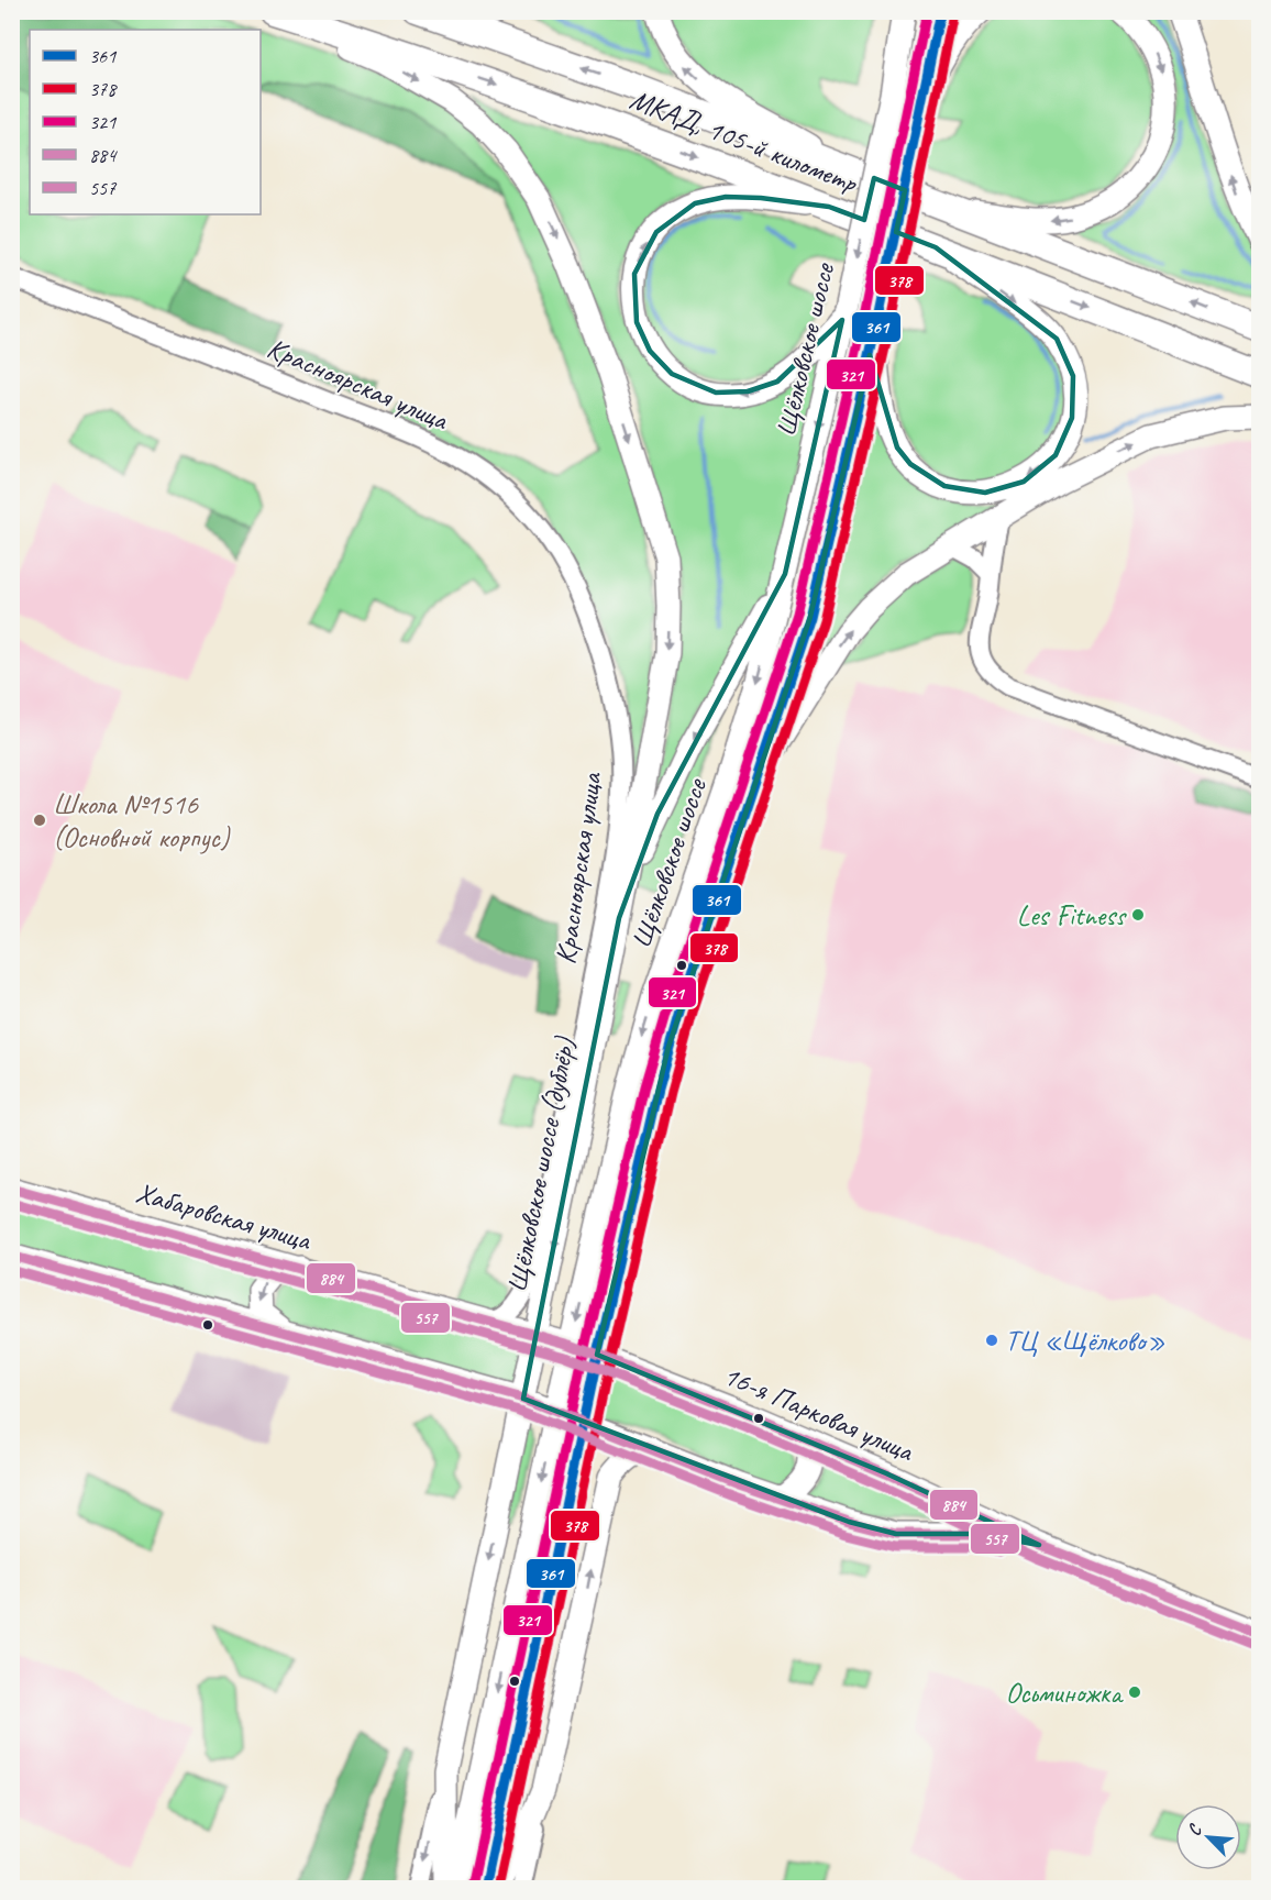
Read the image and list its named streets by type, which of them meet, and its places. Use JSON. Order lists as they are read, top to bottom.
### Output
{
  "streets": {
    "highway": ["МКАД, 105-й километр"],
    "main road": [
      "Щёлковское шоссе",
      "Щёлковское шоссе (дублёр)",
      "Хабаровская улица",
      "16-я Парковая улица"
    ],
    "street": ["Красноярская улица"]
  },
  "crossings": [
    ["Щёлковское шоссе", "Хабаровская улица"],
    ["Щёлковское шоссе", "16-я Парковая улица"],
    ["Красноярская улица", "Хабаровская улица"],
    ["Щёлковское шоссе (дублёр)", "Хабаровская улица"],
    ["Хабаровская улица", "16-я Парковая улица"]
  ],
  "places": [
    "Школа №1516 (Основной корпус)",
    "Les Fitness",
    "ТЦ «Щёлково»",
    "Осьминожка"
  ],
  "lines": [
    "transit line 361",
    "transit line 321",
    "transit line 378",
    "transit line 884",
    "transit line 557"
  ],
  "legend": [
    "361",
    "378",
    "321",
    "884",
    "557"
  ],
  "north": "top left"
}
